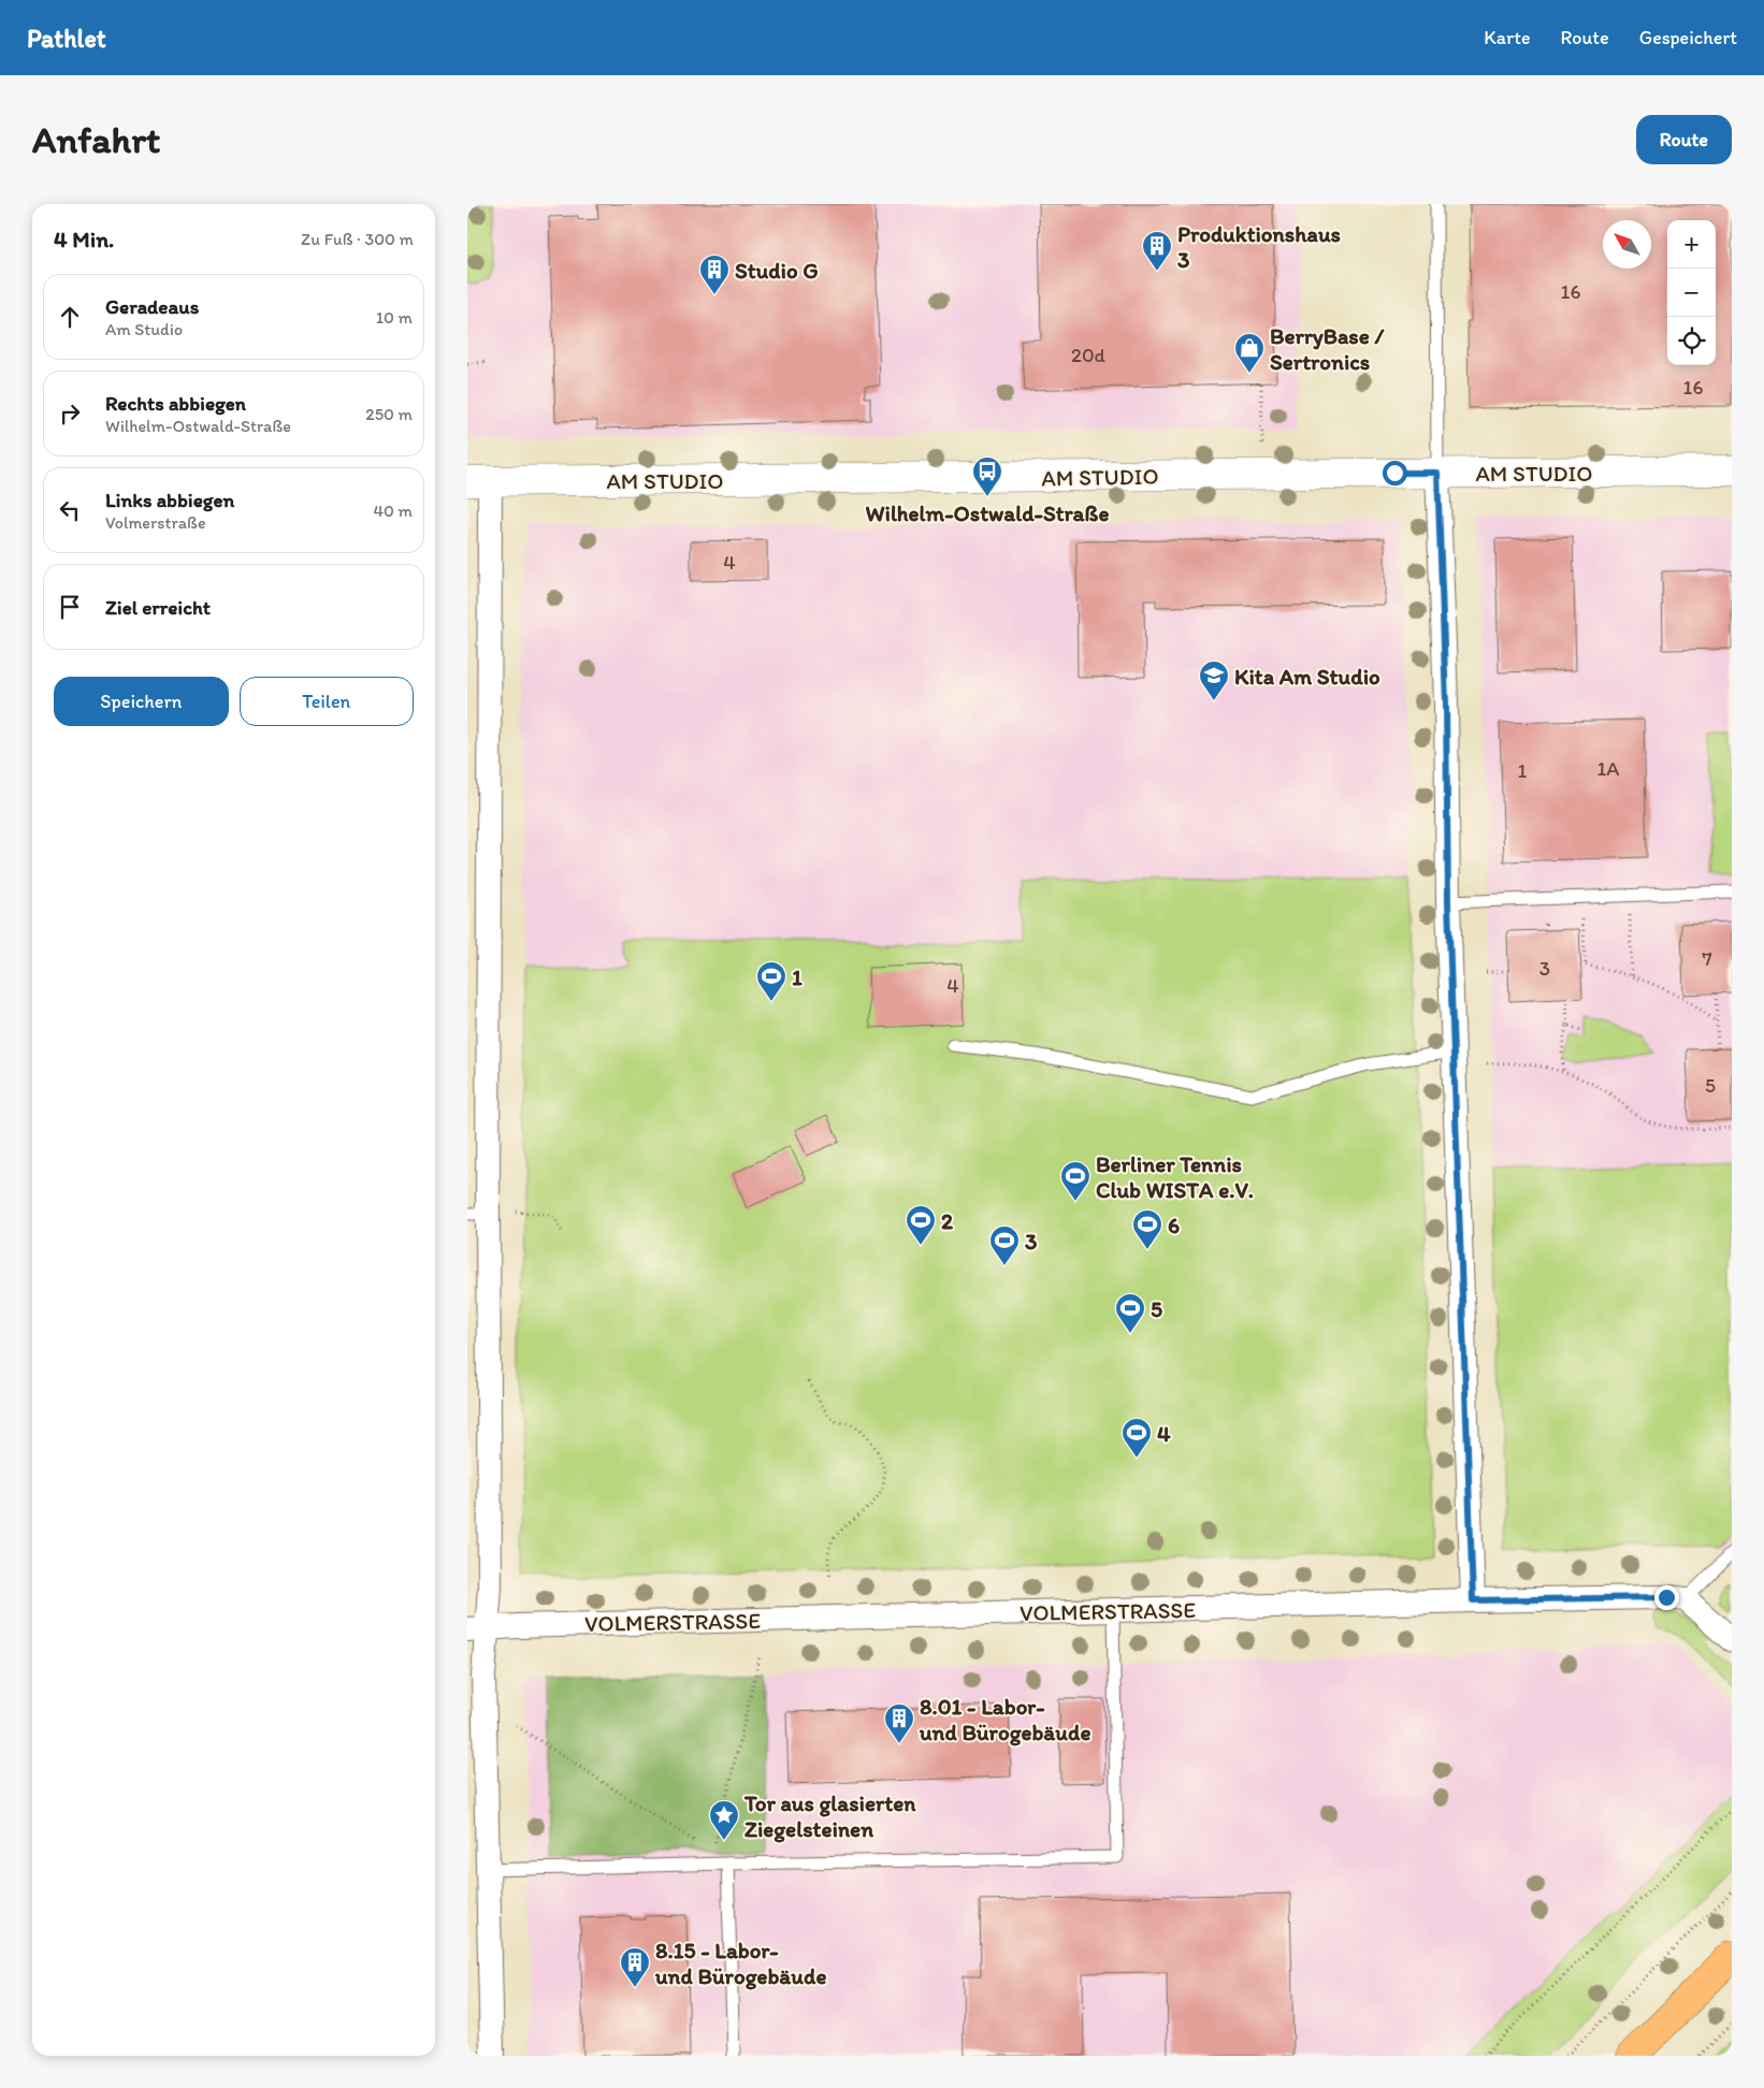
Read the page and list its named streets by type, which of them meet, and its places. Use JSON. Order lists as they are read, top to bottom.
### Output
{
  "streets": {
    "street": ["AM STUDIO", "VOLMERSTRASSE"]
  },
  "places": {
    "building": [
      "Produktionshaus 3",
      "Studio G",
      "8.01 - Labor- und Bürogebäude",
      "8.15 - Labor- und Bürogebäude"
    ],
    "shop": ["BerryBase / Sertronics"],
    "bus stop": ["Wilhelm-Ostwald-Straße"],
    "school or university": ["Kita Am Studio"],
    "sports": [
      "1",
      "Berliner Tennis Club WISTA e.V.",
      "2",
      "6",
      "3",
      "5",
      "4"
    ],
    "place": ["Tor aus glasierten Ziegelsteinen"]
  },
  "house_numbers": [
    "16",
    "20d",
    "16",
    "4",
    "1A",
    "1",
    "7",
    "3",
    "4",
    "5"
  ],
  "north": "top left",
  "page": {
    "header": "Pathlet",
    "nav": ["Karte", "Route", "Gespeichert"],
    "buttons": [
      "Route",
      ["Speichern", "Teilen"]
    ],
    "title": "Anfahrt",
    "heading": ["4 Min.", "Zu Fuß · 300 m"],
    "map_buttons": ["+", "−"],
    "list": [
      ["Geradeaus", "Am Studio", "10 m"],
      ["Rechts abbiegen", "Wilhelm-Ostwald-Straße", "250 m"],
      ["Links abbiegen", "Volmerstraße", "40 m"],
      "Ziel erreicht"
    ]
  }
}
